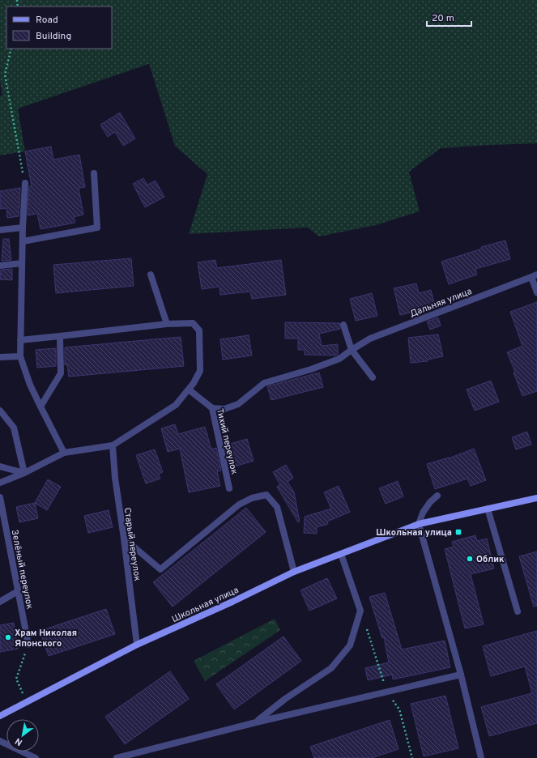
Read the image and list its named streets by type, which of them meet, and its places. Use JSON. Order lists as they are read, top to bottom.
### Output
{
  "streets": {
    "street": [
      "Дальняя улица",
      "Тихий переулок",
      "Старый переулок",
      "Зелёный переулок",
      "Школьная улица"
    ]
  },
  "crossings": [
    ["Дальняя улица", "Тихий переулок"],
    ["Старый переулок", "Школьная улица"]
  ],
  "places": {
    "transit": ["Школьная улица"],
    "other": ["Облик", "Храм Николая Японского"]
  },
  "legend": ["Road", "Building"],
  "scale_bar": "20 m",
  "north": "bottom left"
}
